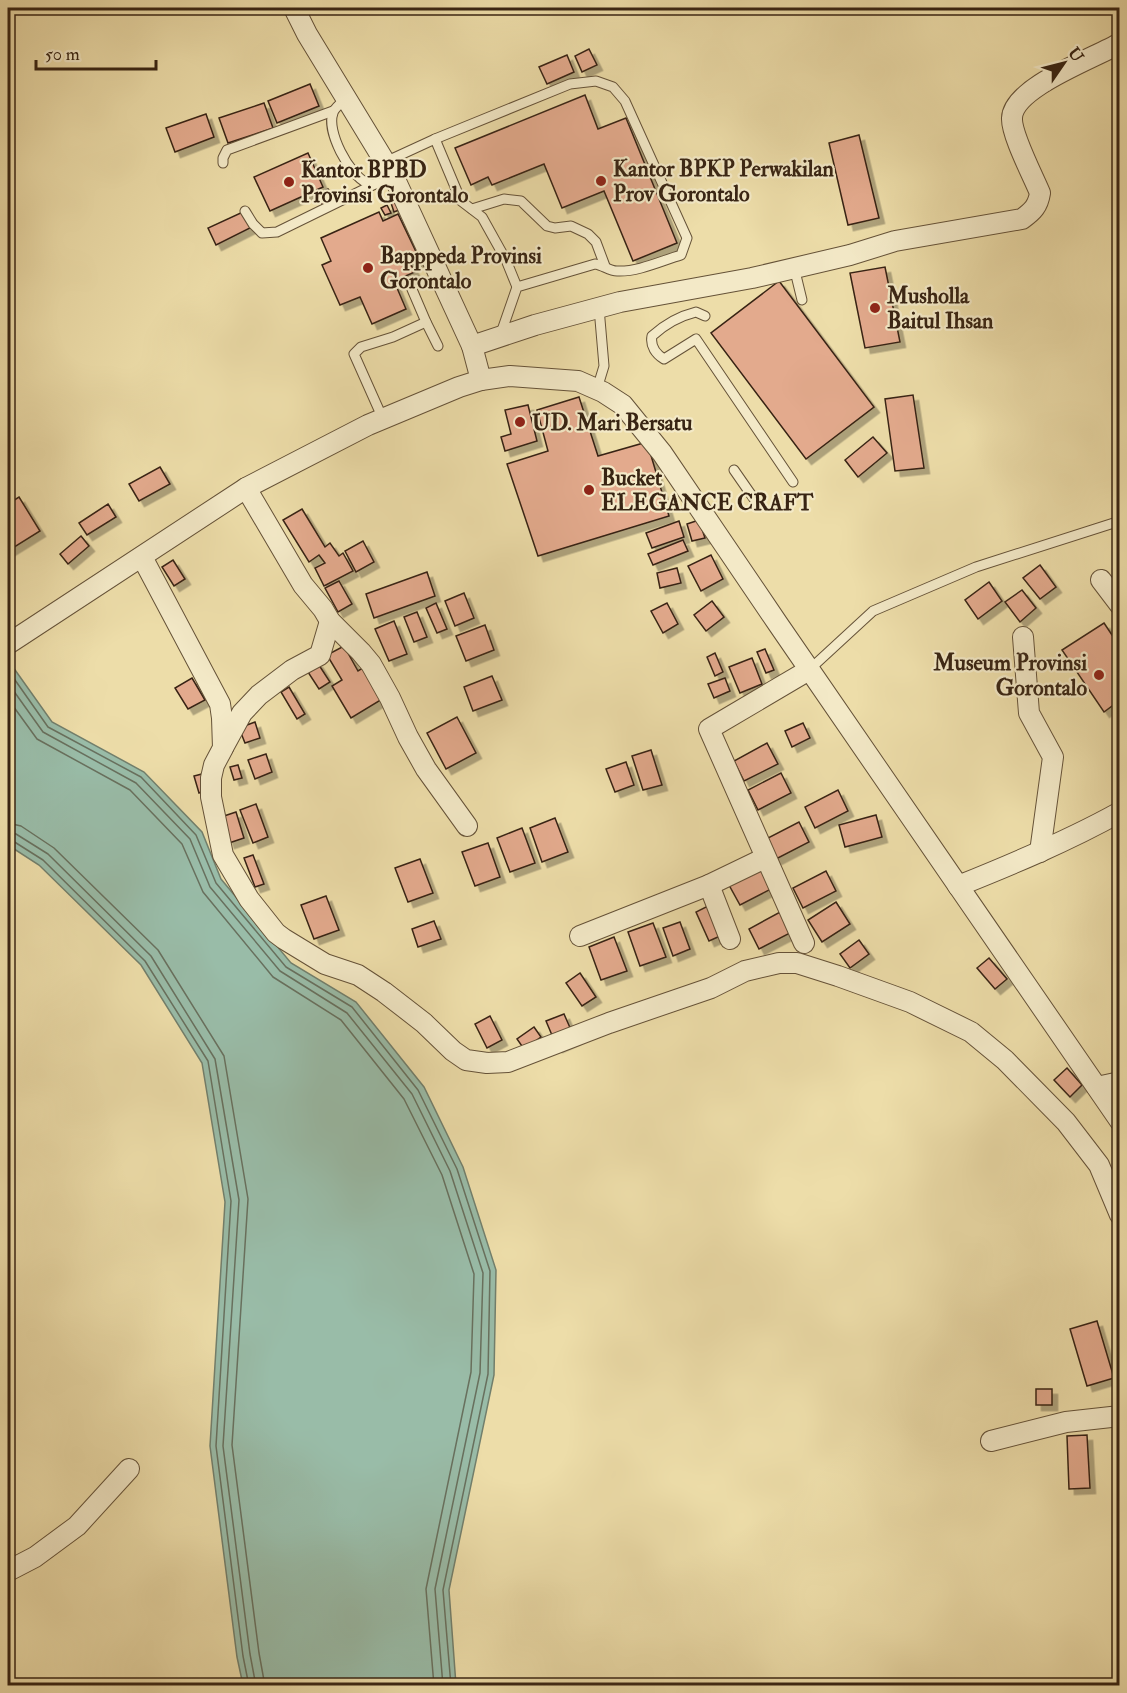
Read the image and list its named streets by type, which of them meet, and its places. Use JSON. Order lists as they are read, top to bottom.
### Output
{
  "places": [
    "Kantor BPKP Perwakilan Prov Gorontalo",
    "Kantor BPBD Provinsi Gorontalo",
    "Bapppeda Provinsi Gorontalo",
    "Musholla Baitul Ihsan",
    "UD. Mari Bersatu",
    "Bucket ELEGANCE CRAFT",
    "Museum Provinsi Gorontalo"
  ],
  "scale_bar": "50 m",
  "north": "top right"
}
